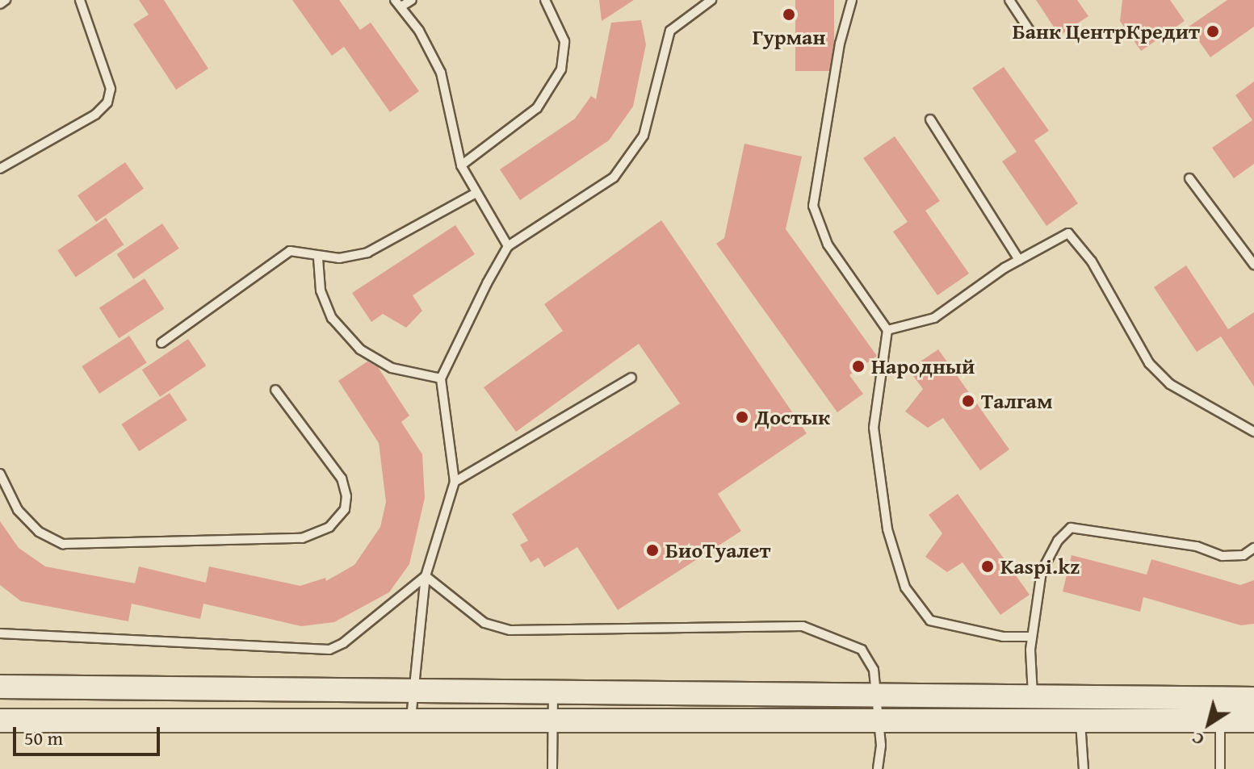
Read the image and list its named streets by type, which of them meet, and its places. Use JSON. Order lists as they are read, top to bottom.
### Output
{
  "places": [
    "Гурман",
    "Банк ЦентрКредит",
    "Народный",
    "Талгам",
    "Достык",
    "БиоТуалет",
    "Kaspi.kz"
  ],
  "scale_bar": "50 m",
  "north": "bottom left"
}
